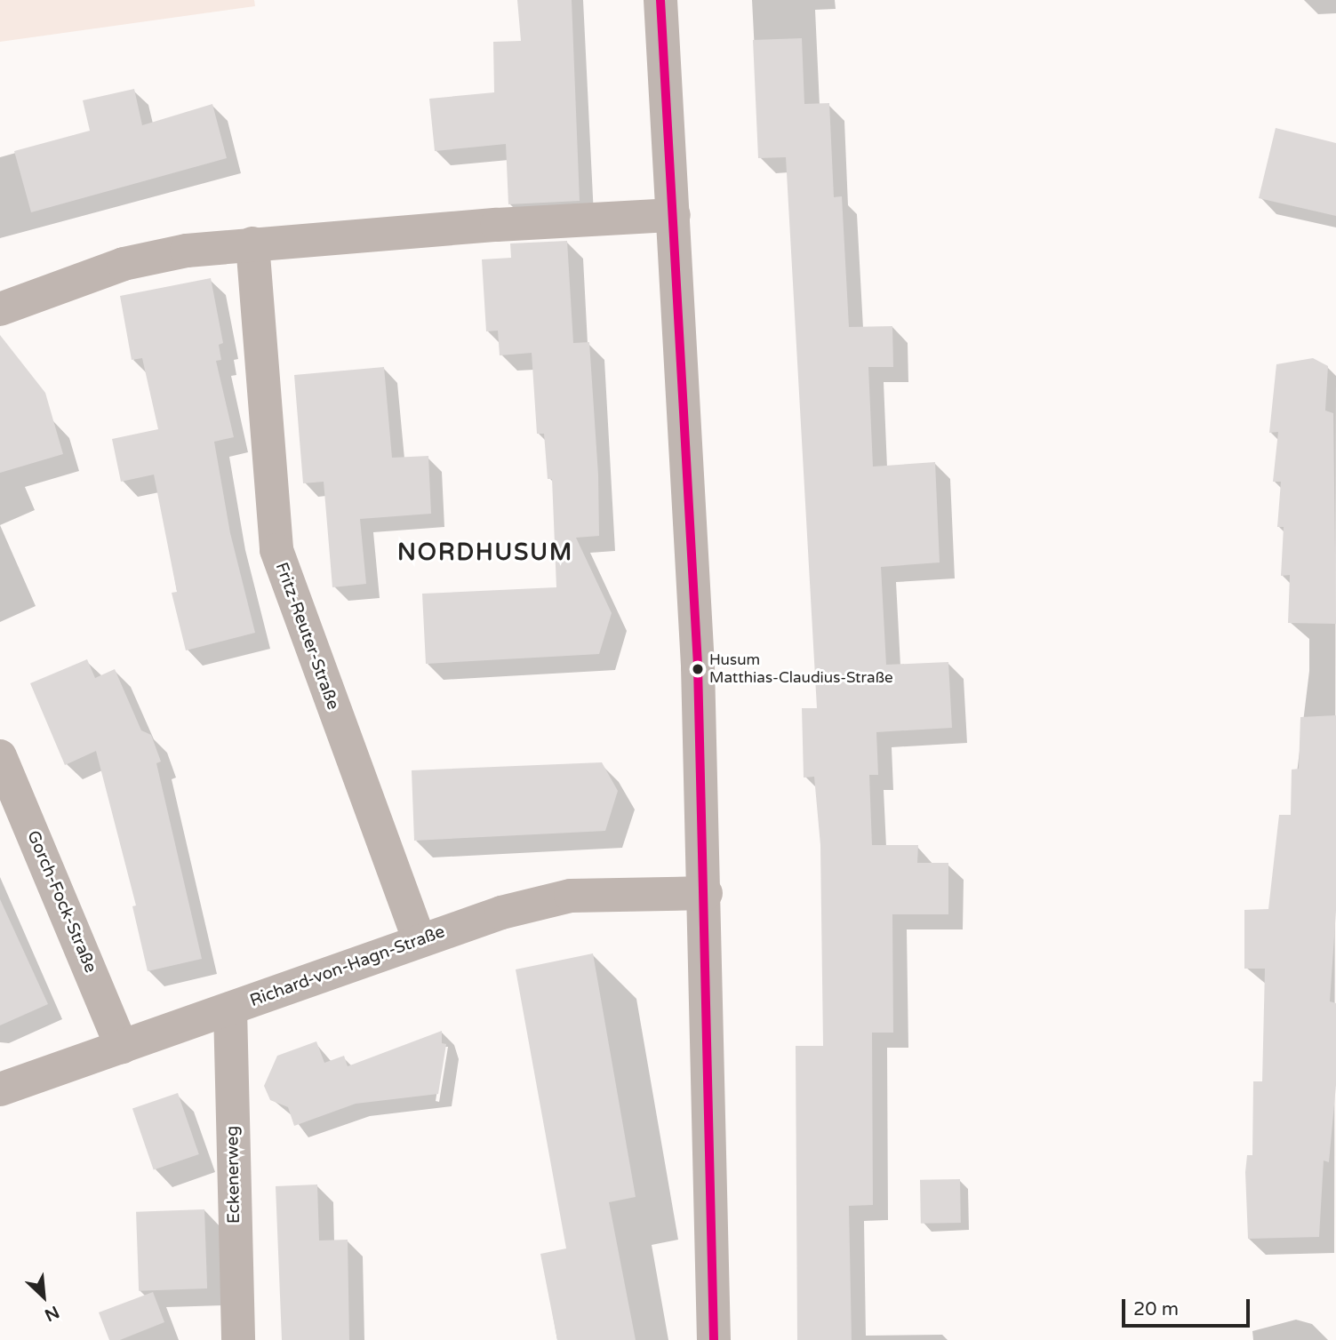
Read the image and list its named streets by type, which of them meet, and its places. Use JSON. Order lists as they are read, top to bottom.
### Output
{
  "streets": {
    "street": [
      "Fritz-Reuter-Straße",
      "Gorch-Fock-Straße",
      "Richard-von-Hagn-Straße",
      "Eckenerweg"
    ]
  },
  "crossings": [
    ["Fritz-Reuter-Straße", "Richard-von-Hagn-Straße"],
    ["Gorch-Fock-Straße", "Richard-von-Hagn-Straße"],
    ["Richard-von-Hagn-Straße", "Eckenerweg"]
  ],
  "districts": ["NORDHUSUM"],
  "places": ["Husum Matthias-Claudius-Straße"],
  "scale_bar": "20 m",
  "north": "bottom right"
}
